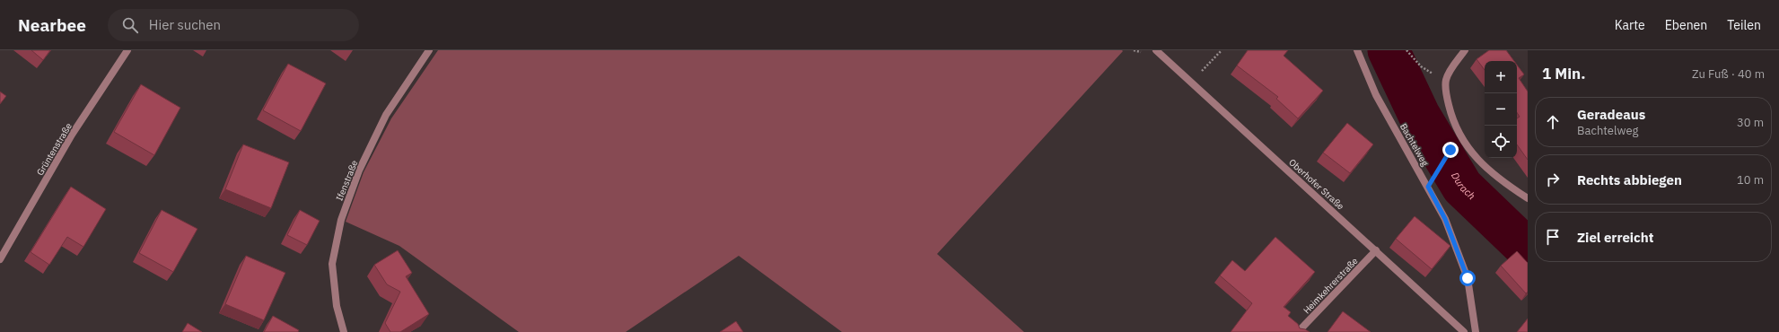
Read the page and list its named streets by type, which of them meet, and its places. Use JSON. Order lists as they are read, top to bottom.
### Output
{
  "streets": {
    "street": [
      "Bachtelweg",
      "Grüntenstraße",
      "Ifenstraße",
      "Oberhofer Straße",
      "Heimkehrerstraße"
    ]
  },
  "crossings": [
    ["Oberhofer Straße", "Heimkehrerstraße"]
  ],
  "water": ["Durach"],
  "page": {
    "header": "Nearbee",
    "search": "Hier suchen",
    "nav": ["Karte", "Ebenen", "Teilen"],
    "heading": ["1 Min.", "Zu Fuß · 40 m"],
    "map_buttons": ["+", "−"],
    "list": [
      ["Geradeaus", "Bachtelweg", "30 m"],
      ["Rechts abbiegen", "10 m"],
      "Ziel erreicht"
    ]
  }
}
